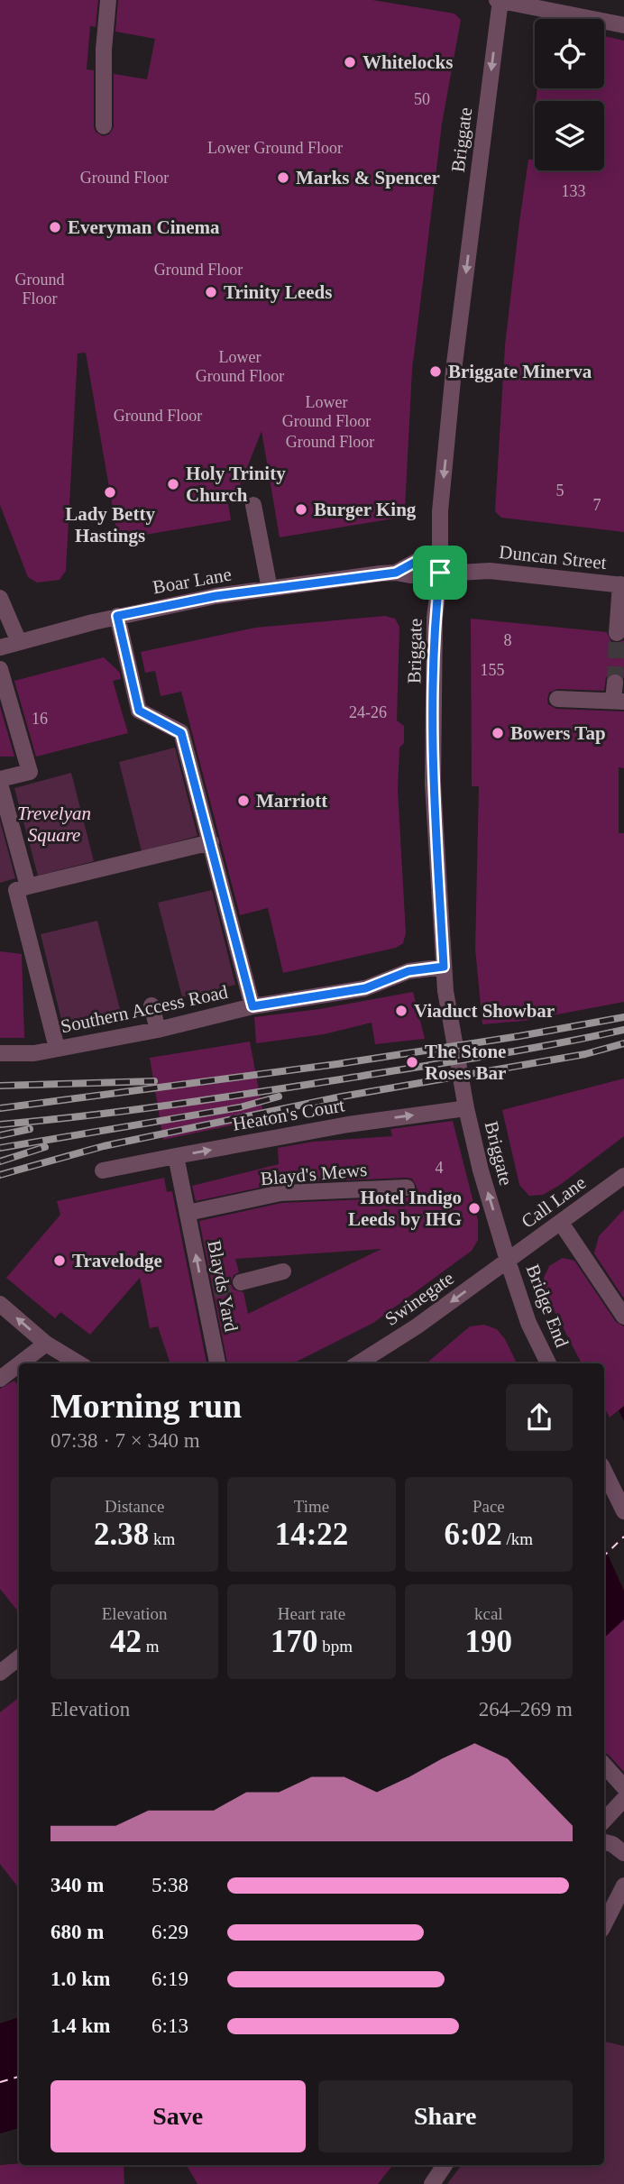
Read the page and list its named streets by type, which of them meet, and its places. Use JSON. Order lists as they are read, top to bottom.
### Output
{
  "streets": {
    "street": [
      "Briggate",
      "Duncan Street",
      "Boar Lane",
      "Southern Access Road",
      "Heaton's Court",
      "Blayd's Mews",
      "Call Lane",
      "Blayds Yard",
      "Swinegate",
      "Bridge End"
    ]
  },
  "crossings": [
    ["Briggate", "Duncan Street"],
    ["Briggate", "Boar Lane"],
    ["Briggate", "Southern Access Road"],
    ["Briggate", "Heaton's Court"],
    ["Briggate", "Call Lane"],
    ["Briggate", "Swinegate"],
    ["Briggate", "Bridge End"],
    ["Duncan Street", "Boar Lane"],
    ["Blayd's Mews", "Blayds Yard"],
    ["Call Lane", "Swinegate"],
    ["Call Lane", "Bridge End"],
    ["Swinegate", "Bridge End"]
  ],
  "one_way": ["Heaton's Court", "Blayds Yard", "Swinegate"],
  "parks": ["Trevelyan Square"],
  "places": [
    "Whitelocks",
    "Marks & Spencer",
    "Everyman Cinema",
    "Trinity Leeds",
    "Briggate Minerva",
    "Holy Trinity Church",
    "Lady Betty Hastings",
    "Burger King",
    "Bowers Tap",
    "Marriott",
    "Viaduct Showbar",
    "The Stone Roses Bar",
    "Hotel Indigo Leeds by IHG",
    "Travelodge"
  ],
  "house_numbers": [
    "50",
    "Lower Ground Floor",
    "Ground Floor",
    "133",
    "Ground Floor",
    "Ground Floor",
    "Lower Ground Floor",
    "Lower Ground Floor",
    "Ground Floor",
    "Ground Floor",
    "5",
    "7",
    "8",
    "155",
    "24-26",
    "16",
    "4"
  ],
  "page": {
    "heading": ["Morning run", "07:38 · 7 × 340 m"],
    "stats": [
      ["Distance", "2.38 km"],
      ["Time", "14:22"],
      ["Pace", "6:02 /km"],
      ["Elevation", "42 m"],
      ["Heart rate", "170 bpm"],
      ["kcal", "190"]
    ],
    "chart": ["Elevation", "264–269 m"],
    "list": [
      {
        "name": "340 m",
        "note": "5:38"
      },
      {
        "name": "680 m",
        "note": "6:29"
      },
      {
        "name": "1.0 km",
        "note": "6:19"
      },
      {
        "name": "1.4 km",
        "note": "6:13"
      }
    ],
    "buttons": ["Save", "Share"]
  }
}
